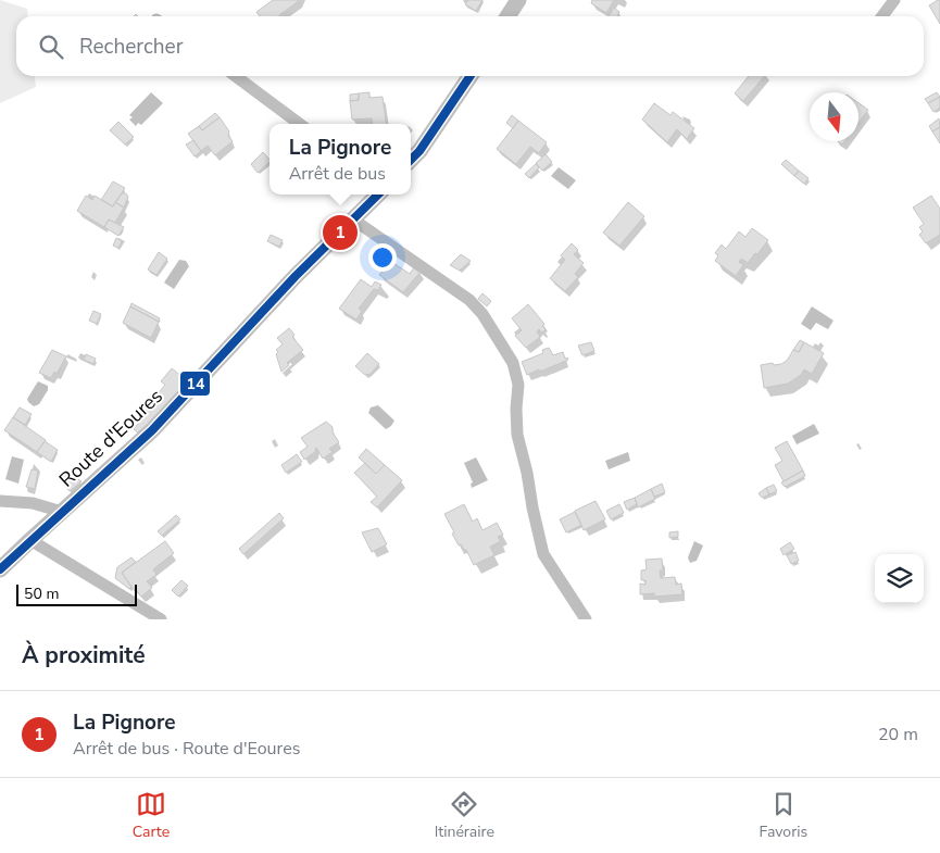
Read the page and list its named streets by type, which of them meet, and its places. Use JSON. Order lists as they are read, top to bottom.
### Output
{
  "streets": {
    "street": ["Route d'Eoures"]
  },
  "lines": ["transit line 14"],
  "scale_bar": "50 m",
  "north": "bottom",
  "page": {
    "search": "Rechercher",
    "popup": ["La Pignore", "Arrêt de bus"],
    "pins": "1",
    "scale": "50 m",
    "heading": "À proximité",
    "list": [
      {
        "mark": "1",
        "name": "La Pignore",
        "note": "Arrêt de bus · Route d'Eoures",
        "value": "20 m"
      }
    ],
    "nav": ["Carte", "Itinéraire", "Favoris"]
  }
}
